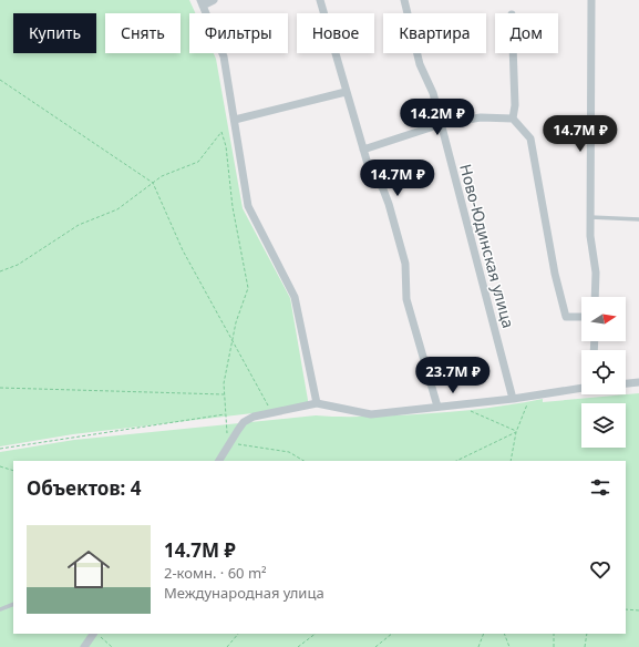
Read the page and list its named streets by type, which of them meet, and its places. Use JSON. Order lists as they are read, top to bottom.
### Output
{
  "streets": {
    "street": ["Ново-Юдинская улица"]
  },
  "north": "right",
  "page": {
    "chip": [
      "Купить",
      "Снять",
      "Фильтры",
      "Новое",
      "Квартира",
      "Дом"
    ],
    "price": [
      "14.2M ₽",
      "14.7M ₽",
      "14.7M ₽",
      "23.7M ₽"
    ],
    "heading": "Объектов: 4",
    "list": [
      {
        "name": "14.7M ₽",
        "note": "2-комн. · 60 m² · Международная улица"
      }
    ]
  }
}
